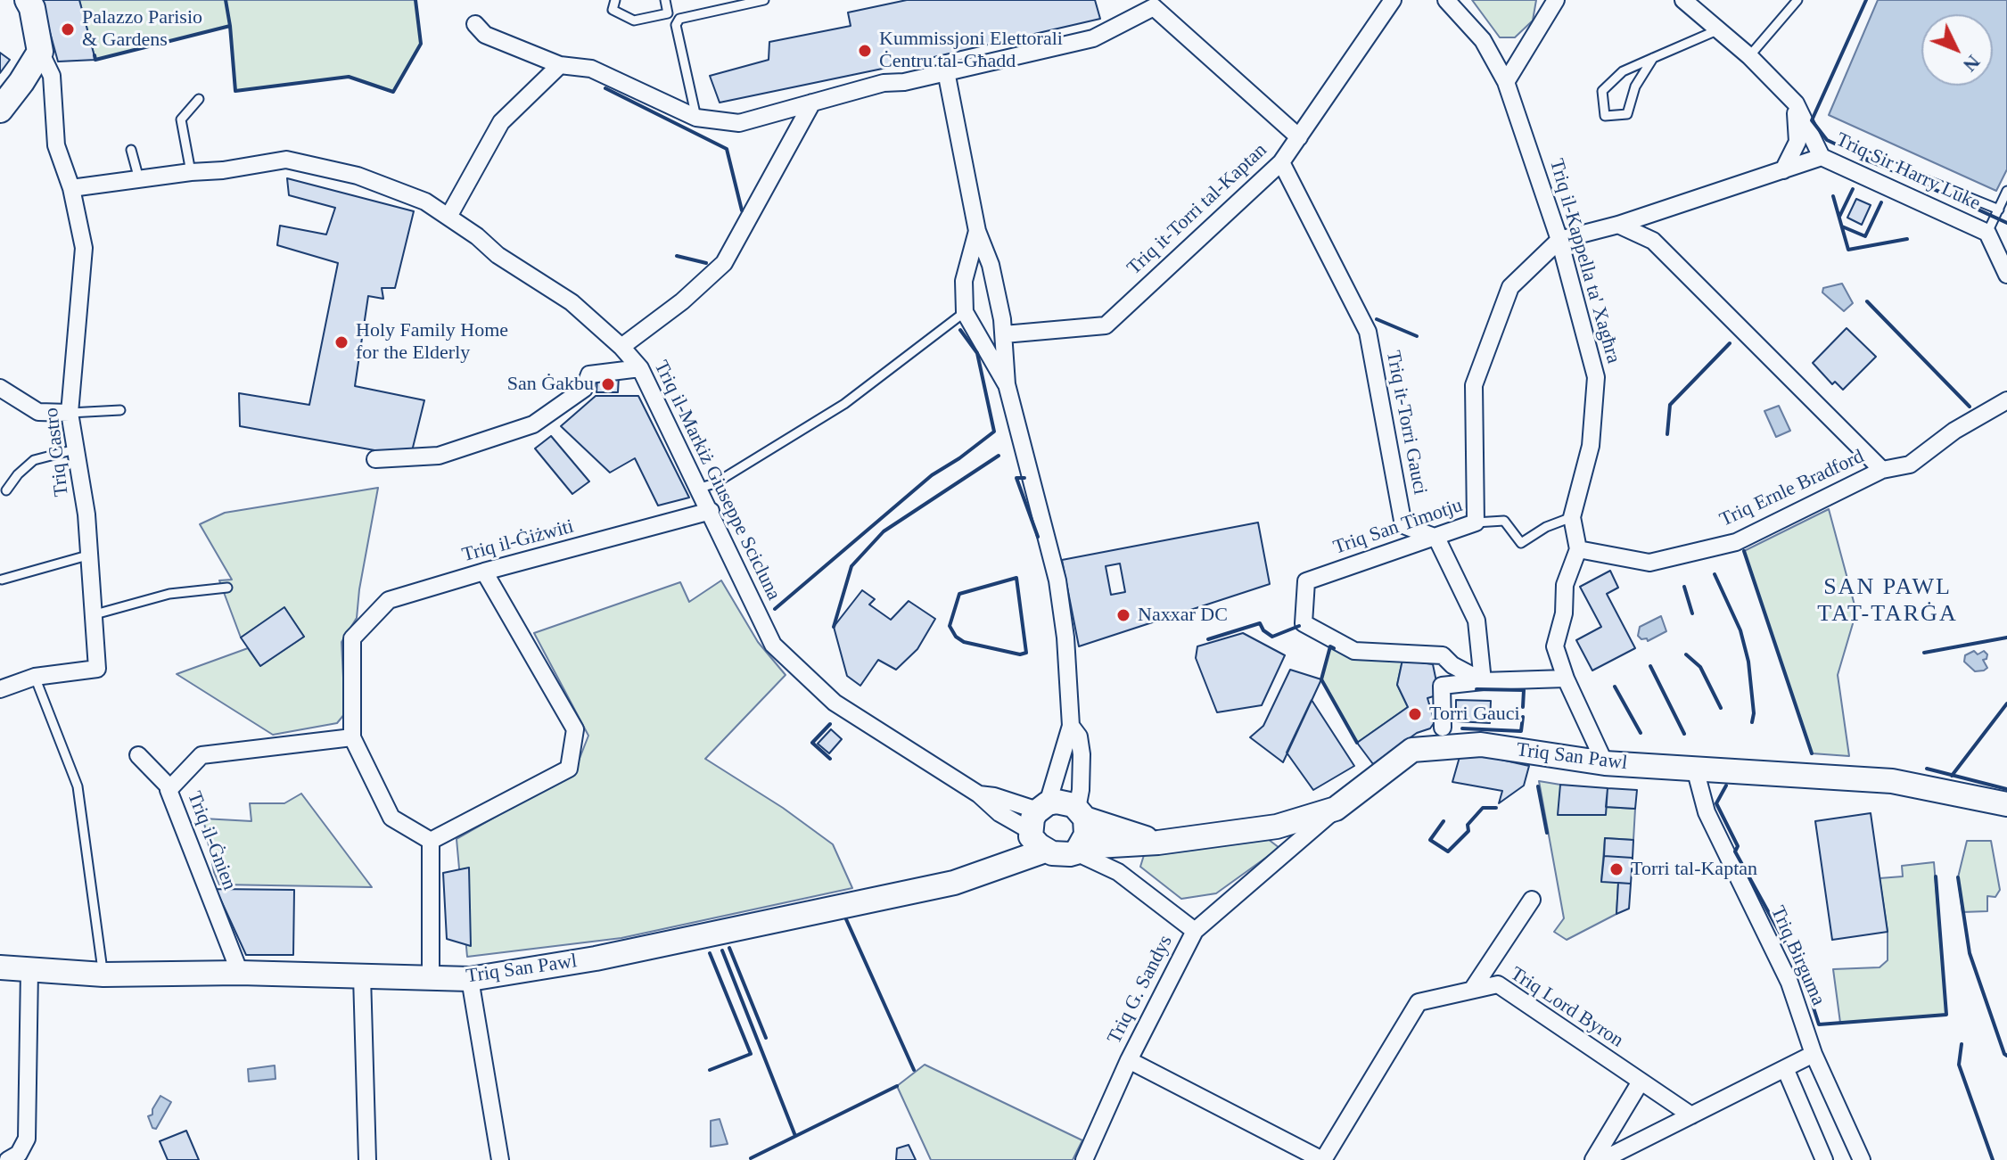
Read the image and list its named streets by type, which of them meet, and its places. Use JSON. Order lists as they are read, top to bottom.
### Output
{
  "streets": {
    "main road": ["Triq San Pawl"],
    "street": [
      "Triq Sir Harry Luke",
      "Triq it-Torri tal-Kaptan",
      "Triq il-Kappella ta' Xagħra",
      "Triq it-Torri Gauci",
      "Triq Castro",
      "Triq il-Markiż Giuseppe Scicluna",
      "Triq Ernle Bradford",
      "Triq San Timotju",
      "Triq il-Ġiżwiti",
      "Triq il-Ġnien",
      "Triq Birguma",
      "Triq G. Sandys",
      "Triq Lord Byron"
    ]
  },
  "crossings": [
    ["Triq it-Torri tal-Kaptan", "Triq it-Torri Gauci"],
    ["Triq il-Kappella ta' Xagħra", "Triq Ernle Bradford"],
    ["Triq il-Kappella ta' Xagħra", "Triq San Timotju"],
    ["Triq it-Torri Gauci", "Triq San Timotju"],
    ["Triq Castro", "Triq il-Markiż Giuseppe Scicluna"],
    ["Triq il-Markiż Giuseppe Scicluna", "Triq il-Ġiżwiti"],
    ["Triq il-Markiż Giuseppe Scicluna", "Triq San Pawl"],
    ["Triq il-Ġiżwiti", "Triq il-Ġnien"],
    ["Triq San Pawl", "Triq il-Ġnien"],
    ["Triq San Pawl", "Triq Birguma"],
    ["Triq San Pawl", "Triq G. Sandys"]
  ],
  "districts": ["SAN PAWL TAT-TARĠA"],
  "places": [
    "Palazzo Parisio & Gardens",
    "Kummissjoni Elettorali Ċentru tal-Għadd",
    "Holy Family Home for the Elderly",
    "San Ġakbu",
    "Naxxar DC",
    "Torri Gauci",
    "Torri tal-Kaptan"
  ],
  "north": "bottom right"
}
